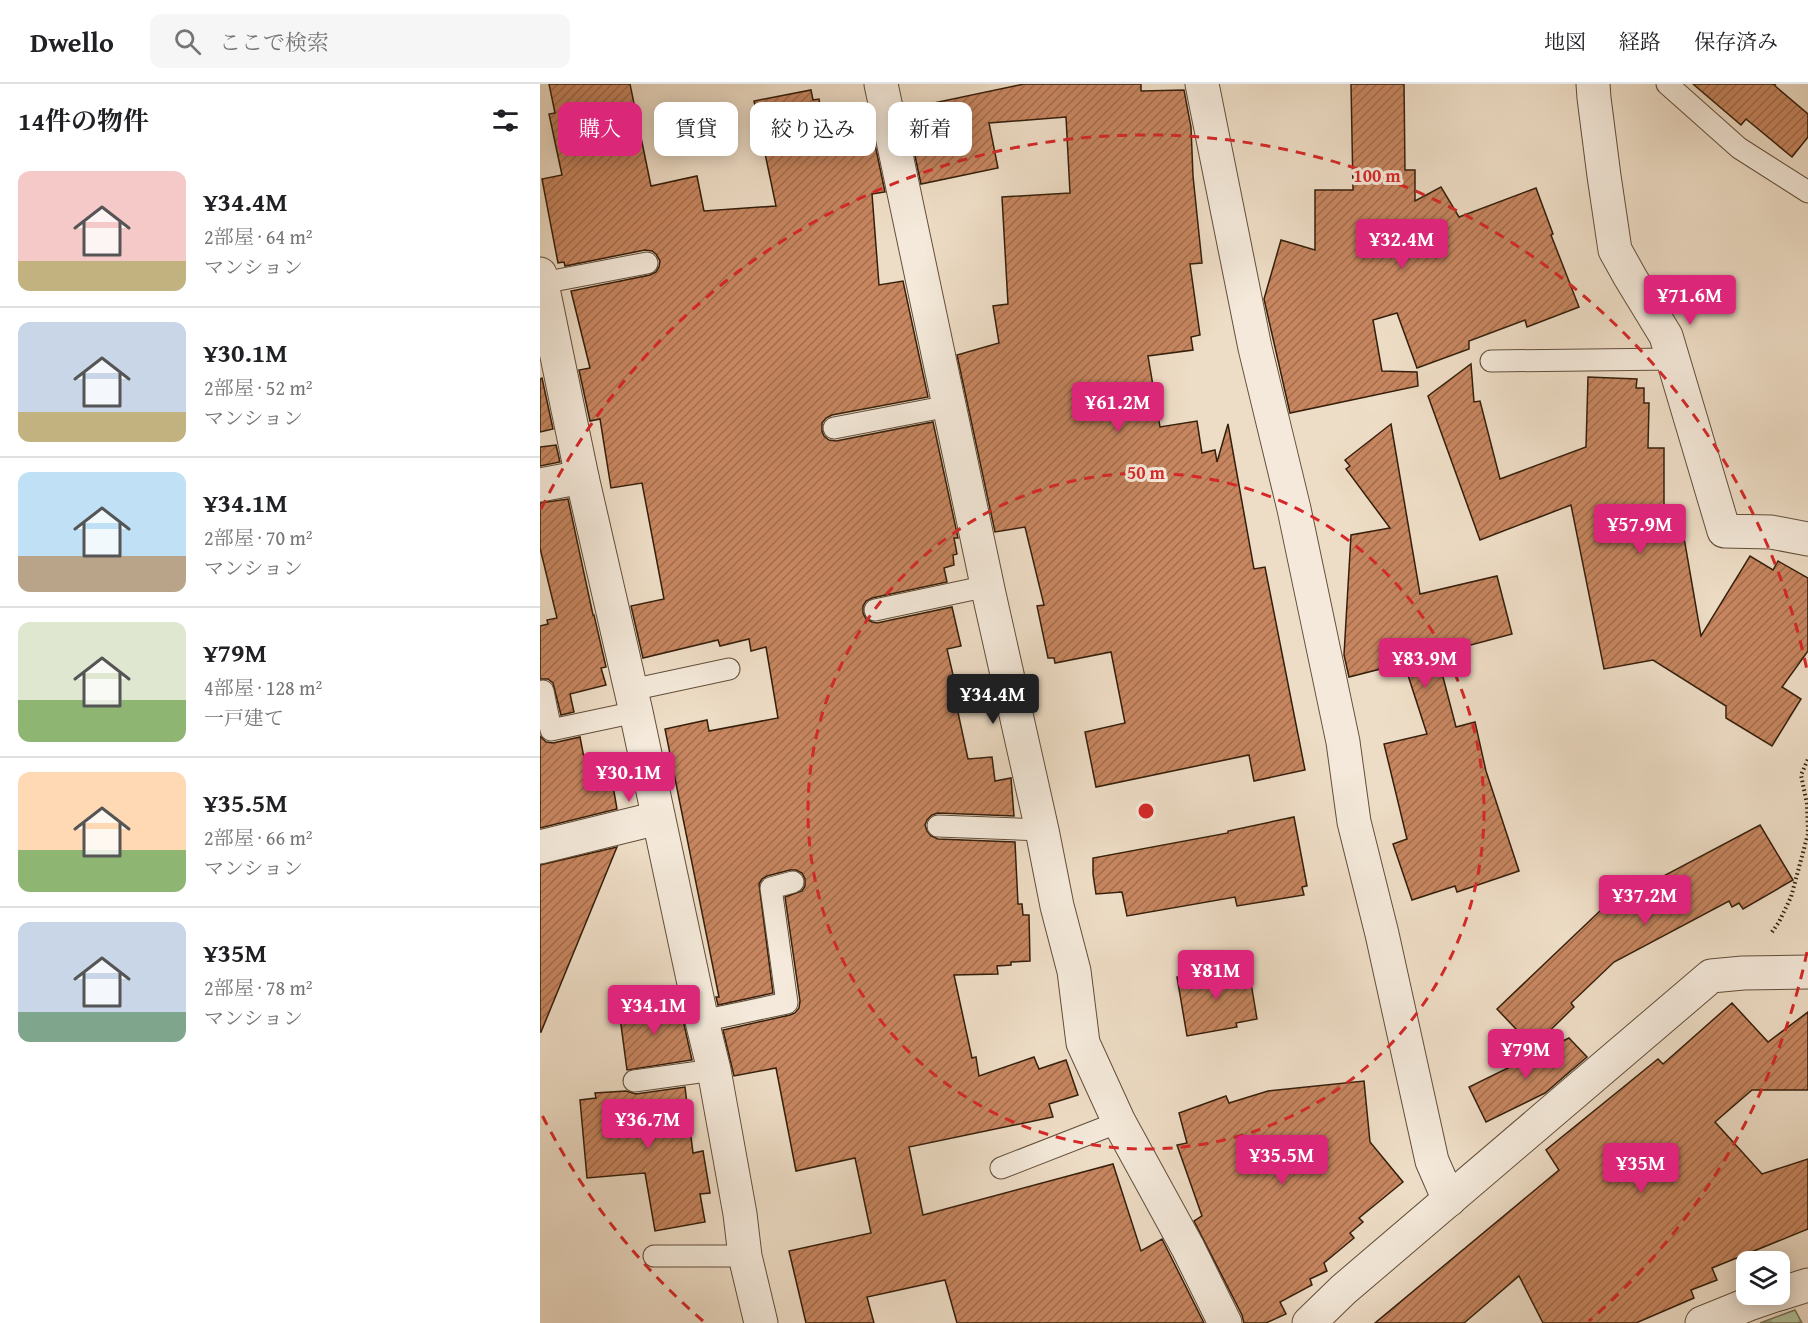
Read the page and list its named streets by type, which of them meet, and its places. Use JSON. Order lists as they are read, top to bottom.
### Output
{
  "page": {
    "header": "Dwello",
    "search": "ここで検索",
    "nav": ["地図", "経路", "保存済み"],
    "heading": "14件の物件",
    "chip": [
      "購入",
      "賃貸",
      "絞り込み",
      "新着"
    ],
    "list": [
      {
        "name": "¥34.4M",
        "note": "2部屋 · 64 m² · マンション"
      },
      {
        "name": "¥30.1M",
        "note": "2部屋 · 52 m² · マンション"
      },
      {
        "name": "¥34.1M",
        "note": "2部屋 · 70 m² · マンション"
      },
      {
        "name": "¥79M",
        "note": "4部屋 · 128 m² · 一戸建て"
      },
      {
        "name": "¥35.5M",
        "note": "2部屋 · 66 m² · マンション"
      },
      {
        "name": "¥35M",
        "note": "2部屋 · 78 m² · マンション"
      }
    ],
    "price": [
      "¥32.4M",
      "¥71.6M",
      "¥61.2M",
      "¥57.9M",
      "¥83.9M",
      "¥34.4M",
      "¥30.1M",
      "¥37.2M",
      "¥81M",
      "¥34.1M",
      "¥79M",
      "¥36.7M",
      "¥35.5M",
      "¥35M"
    ]
  },
  "rings": ["100 m", "50 m"]
}
